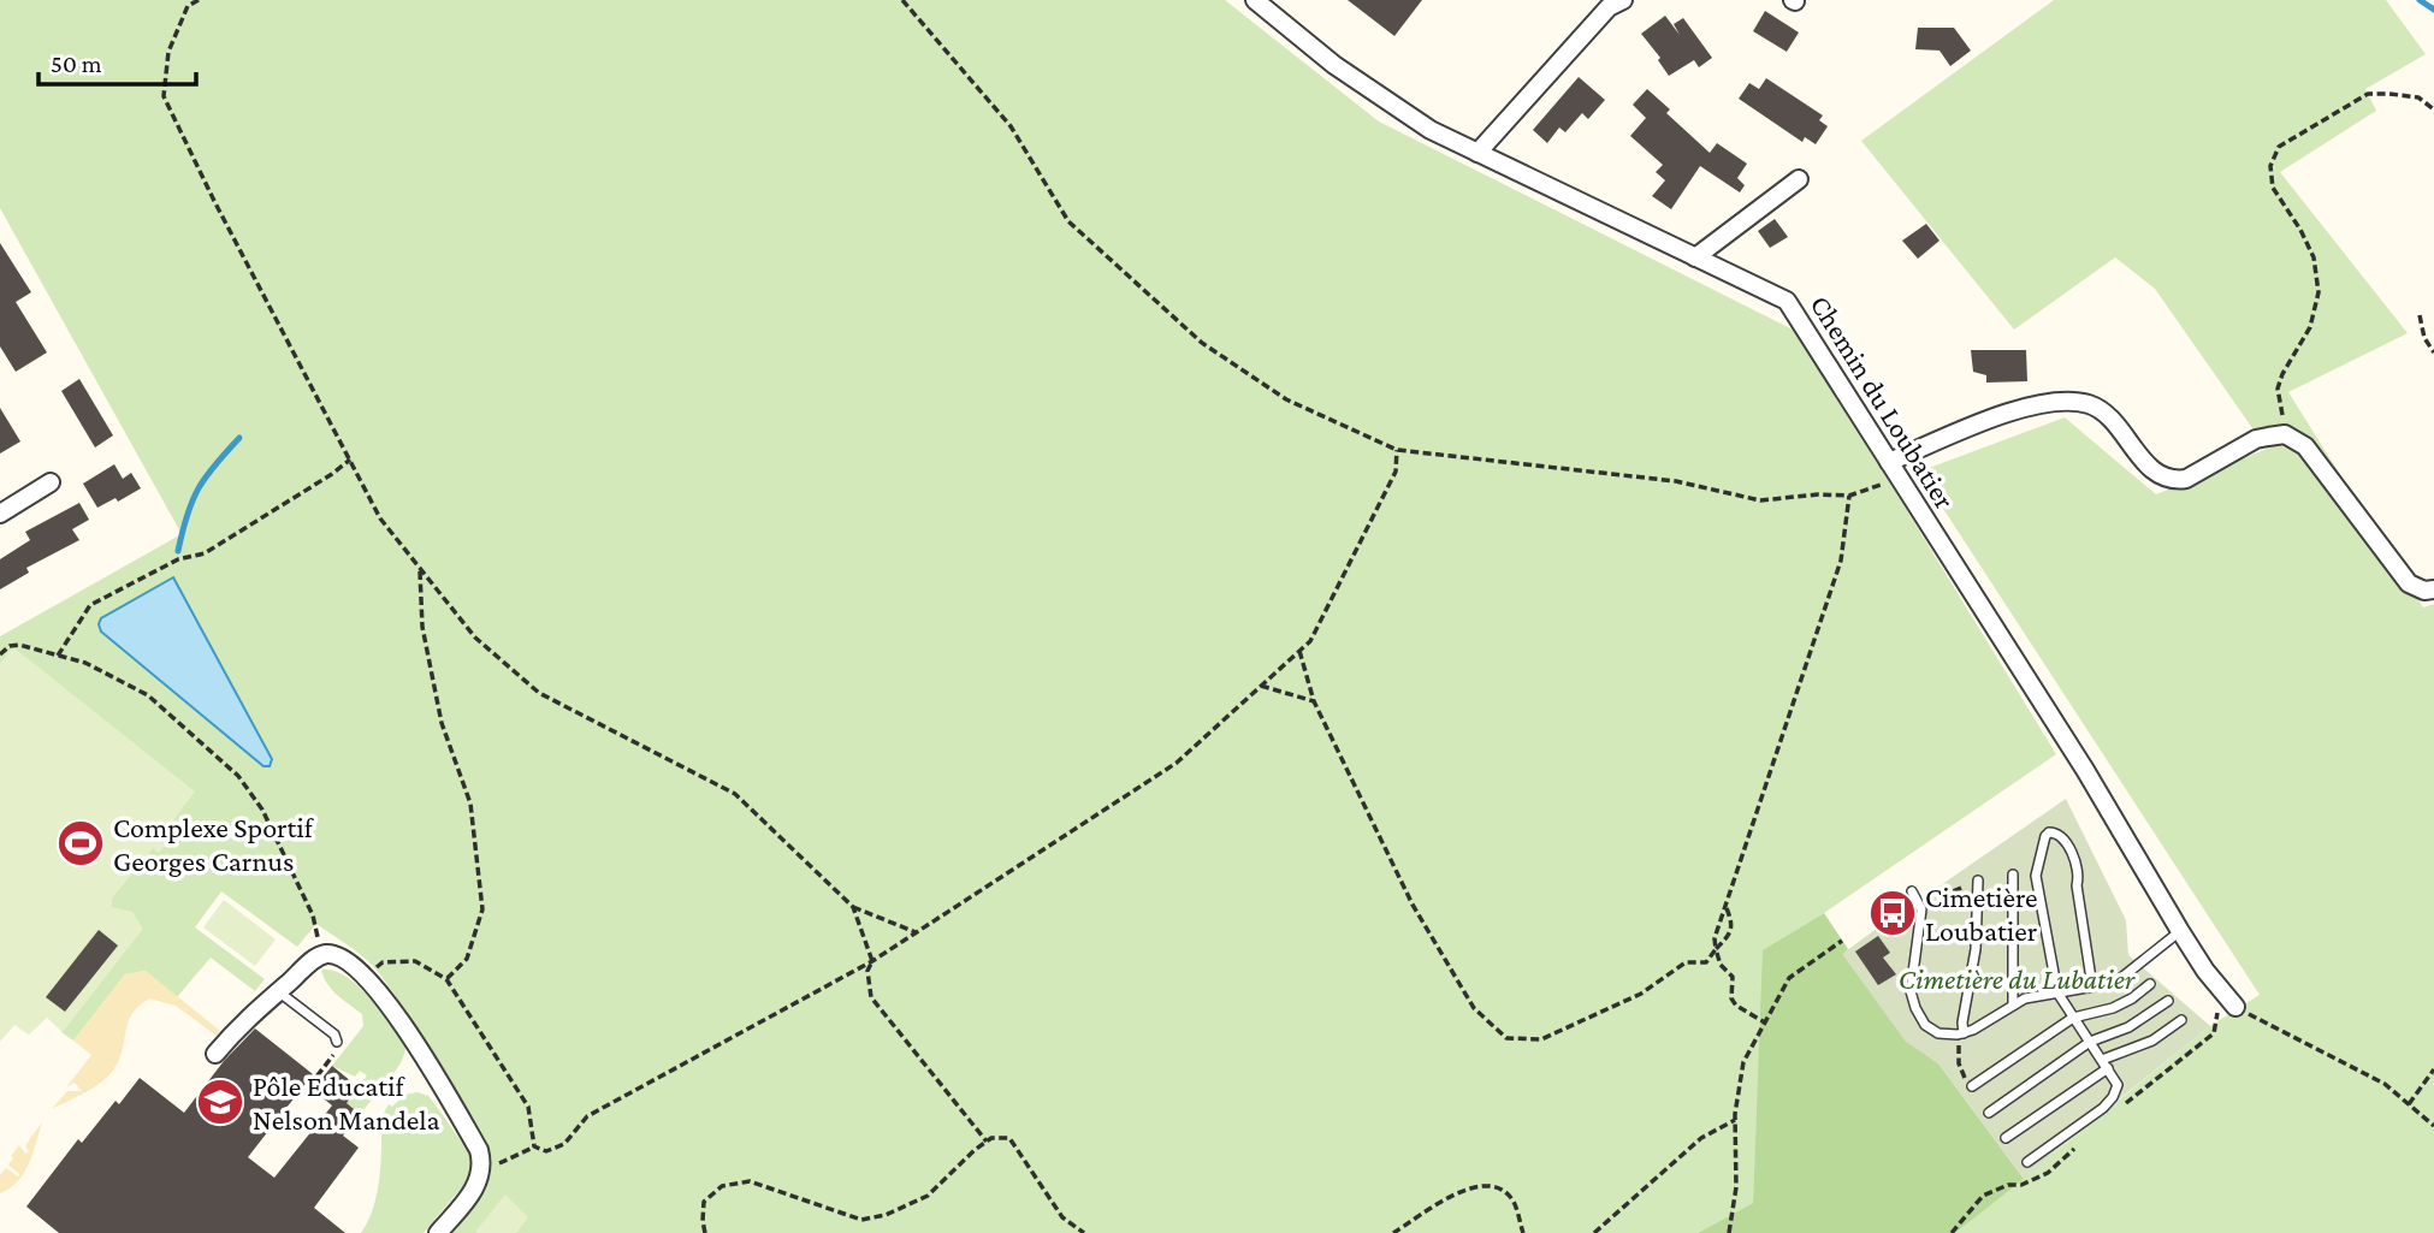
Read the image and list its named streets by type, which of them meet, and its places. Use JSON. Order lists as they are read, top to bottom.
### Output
{
  "streets": {
    "street": ["Chemin du Loubatier"]
  },
  "parks": ["Cimetière du Lubatier"],
  "places": {
    "sports": ["Complexe Sportif Georges Carnus"],
    "bus stop": ["Cimetière Loubatier"],
    "school or university": ["Pôle Educatif Nelson Mandela"]
  },
  "scale_bar": "50 m"
}
